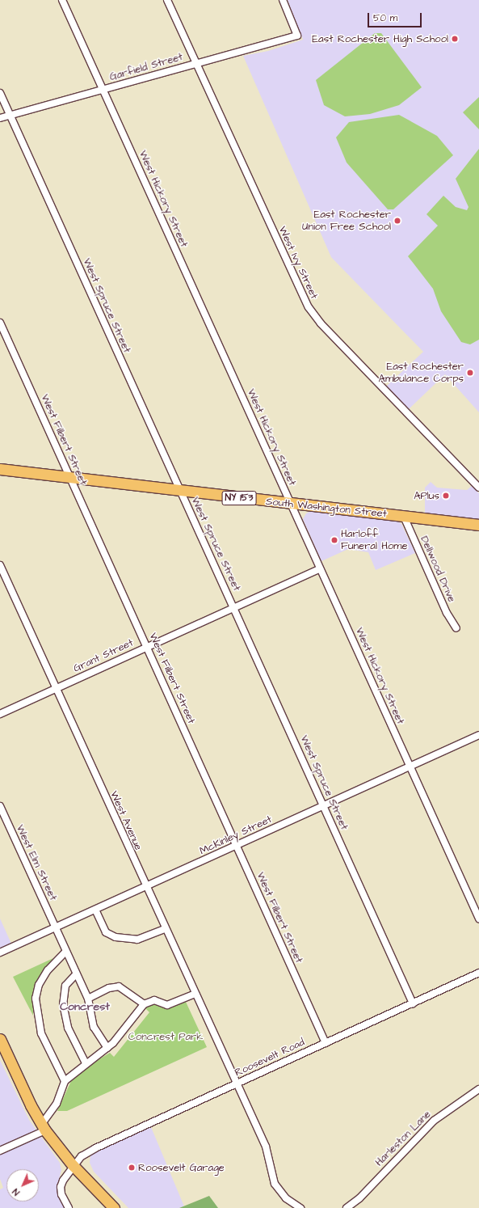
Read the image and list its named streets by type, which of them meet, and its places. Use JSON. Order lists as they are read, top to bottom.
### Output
{
  "streets": {
    "main road": ["NY 153", "South Washington Street"],
    "street": [
      "Garfield Street",
      "West Hickory Street",
      "West Ivy Street",
      "West Spruce Street",
      "West Filbert Street",
      "Dellwood Drive",
      "Grant Street",
      "West Avenue",
      "McKinley Street",
      "West Elm Street",
      "Roosevelt Road",
      "Harleston Lane"
    ]
  },
  "crossings": [
    ["Garfield Street", "West Hickory Street"],
    ["Garfield Street", "West Ivy Street"],
    ["Garfield Street", "West Spruce Street"],
    ["West Hickory Street", "South Washington Street"],
    ["West Hickory Street", "Grant Street"],
    ["West Hickory Street", "McKinley Street"],
    ["West Spruce Street", "South Washington Street"],
    ["West Spruce Street", "Grant Street"],
    ["West Spruce Street", "McKinley Street"],
    ["West Spruce Street", "Roosevelt Road"],
    ["West Filbert Street", "South Washington Street"],
    ["West Filbert Street", "Grant Street"],
    ["West Filbert Street", "McKinley Street"],
    ["West Filbert Street", "Roosevelt Road"],
    ["South Washington Street", "Dellwood Drive"],
    ["Grant Street", "West Avenue"],
    ["West Avenue", "McKinley Street"],
    ["West Avenue", "Roosevelt Road"],
    ["McKinley Street", "West Elm Street"]
  ],
  "districts": ["Concrest"],
  "parks": ["Concrest Park"],
  "places": [
    "East Rochester High School",
    "East Rochester Union Free School",
    "East Rochester Ambulance Corps",
    "APlus",
    "Harloff Funeral Home",
    "Roosevelt Garage"
  ],
  "scale_bar": "50 m",
  "north": "bottom left"
}
